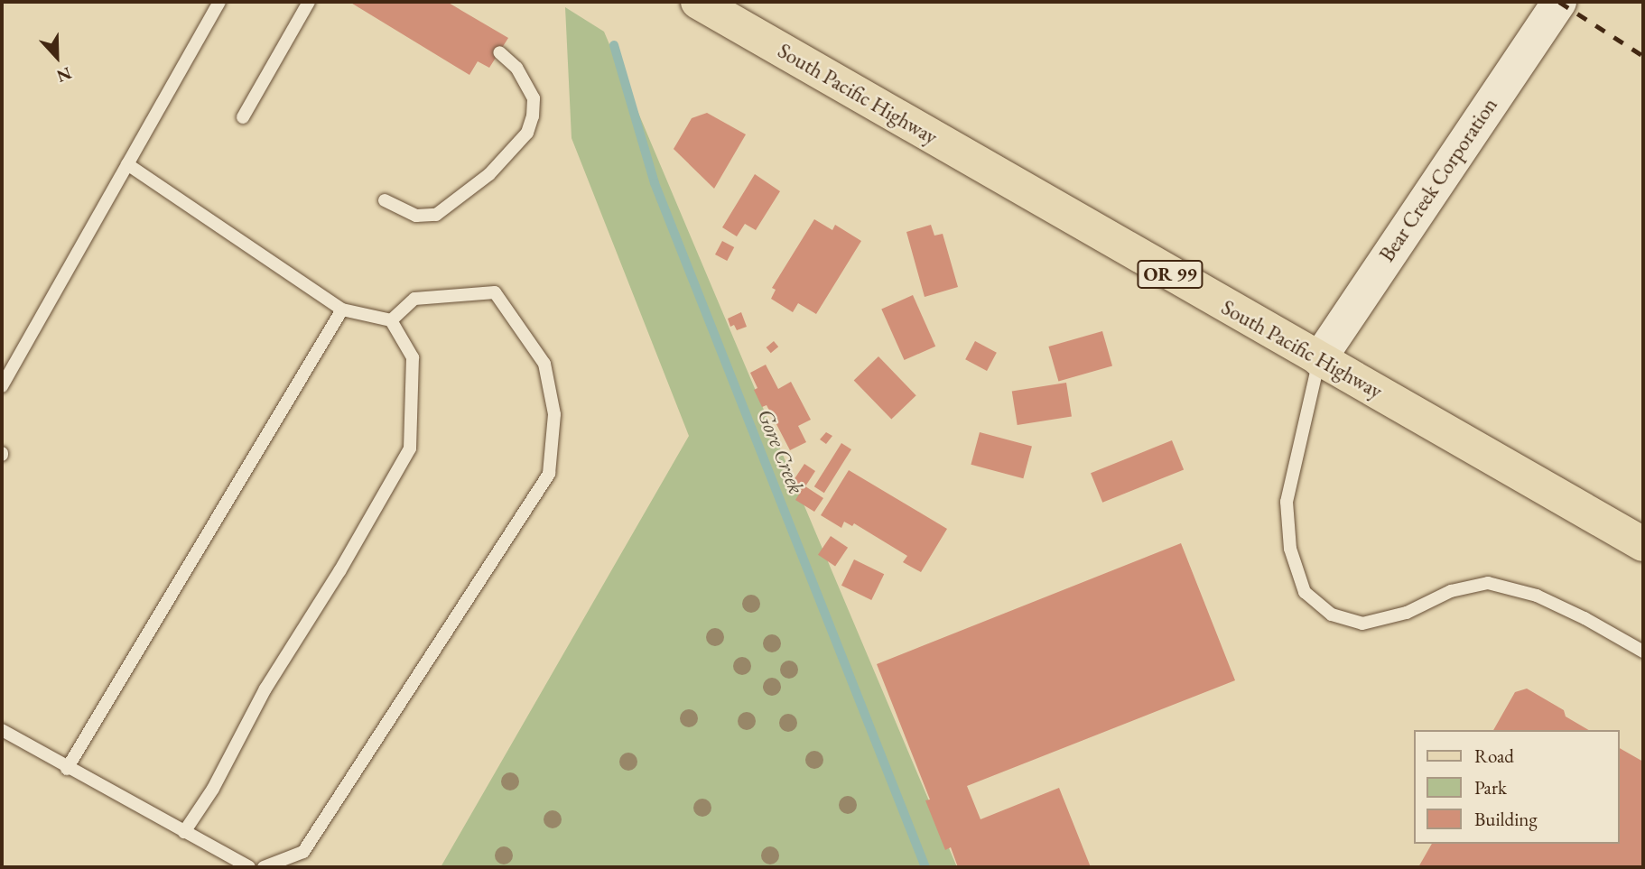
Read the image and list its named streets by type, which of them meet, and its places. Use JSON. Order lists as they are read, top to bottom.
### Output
{
  "streets": {
    "main road": ["South Pacific Highway", "OR 99"],
    "street": ["Bear Creek Corporation"]
  },
  "crossings": [
    ["South Pacific Highway", "Bear Creek Corporation"]
  ],
  "water": ["Gore Creek"],
  "legend": ["Road", "Park", "Building"],
  "north": "bottom"
}
